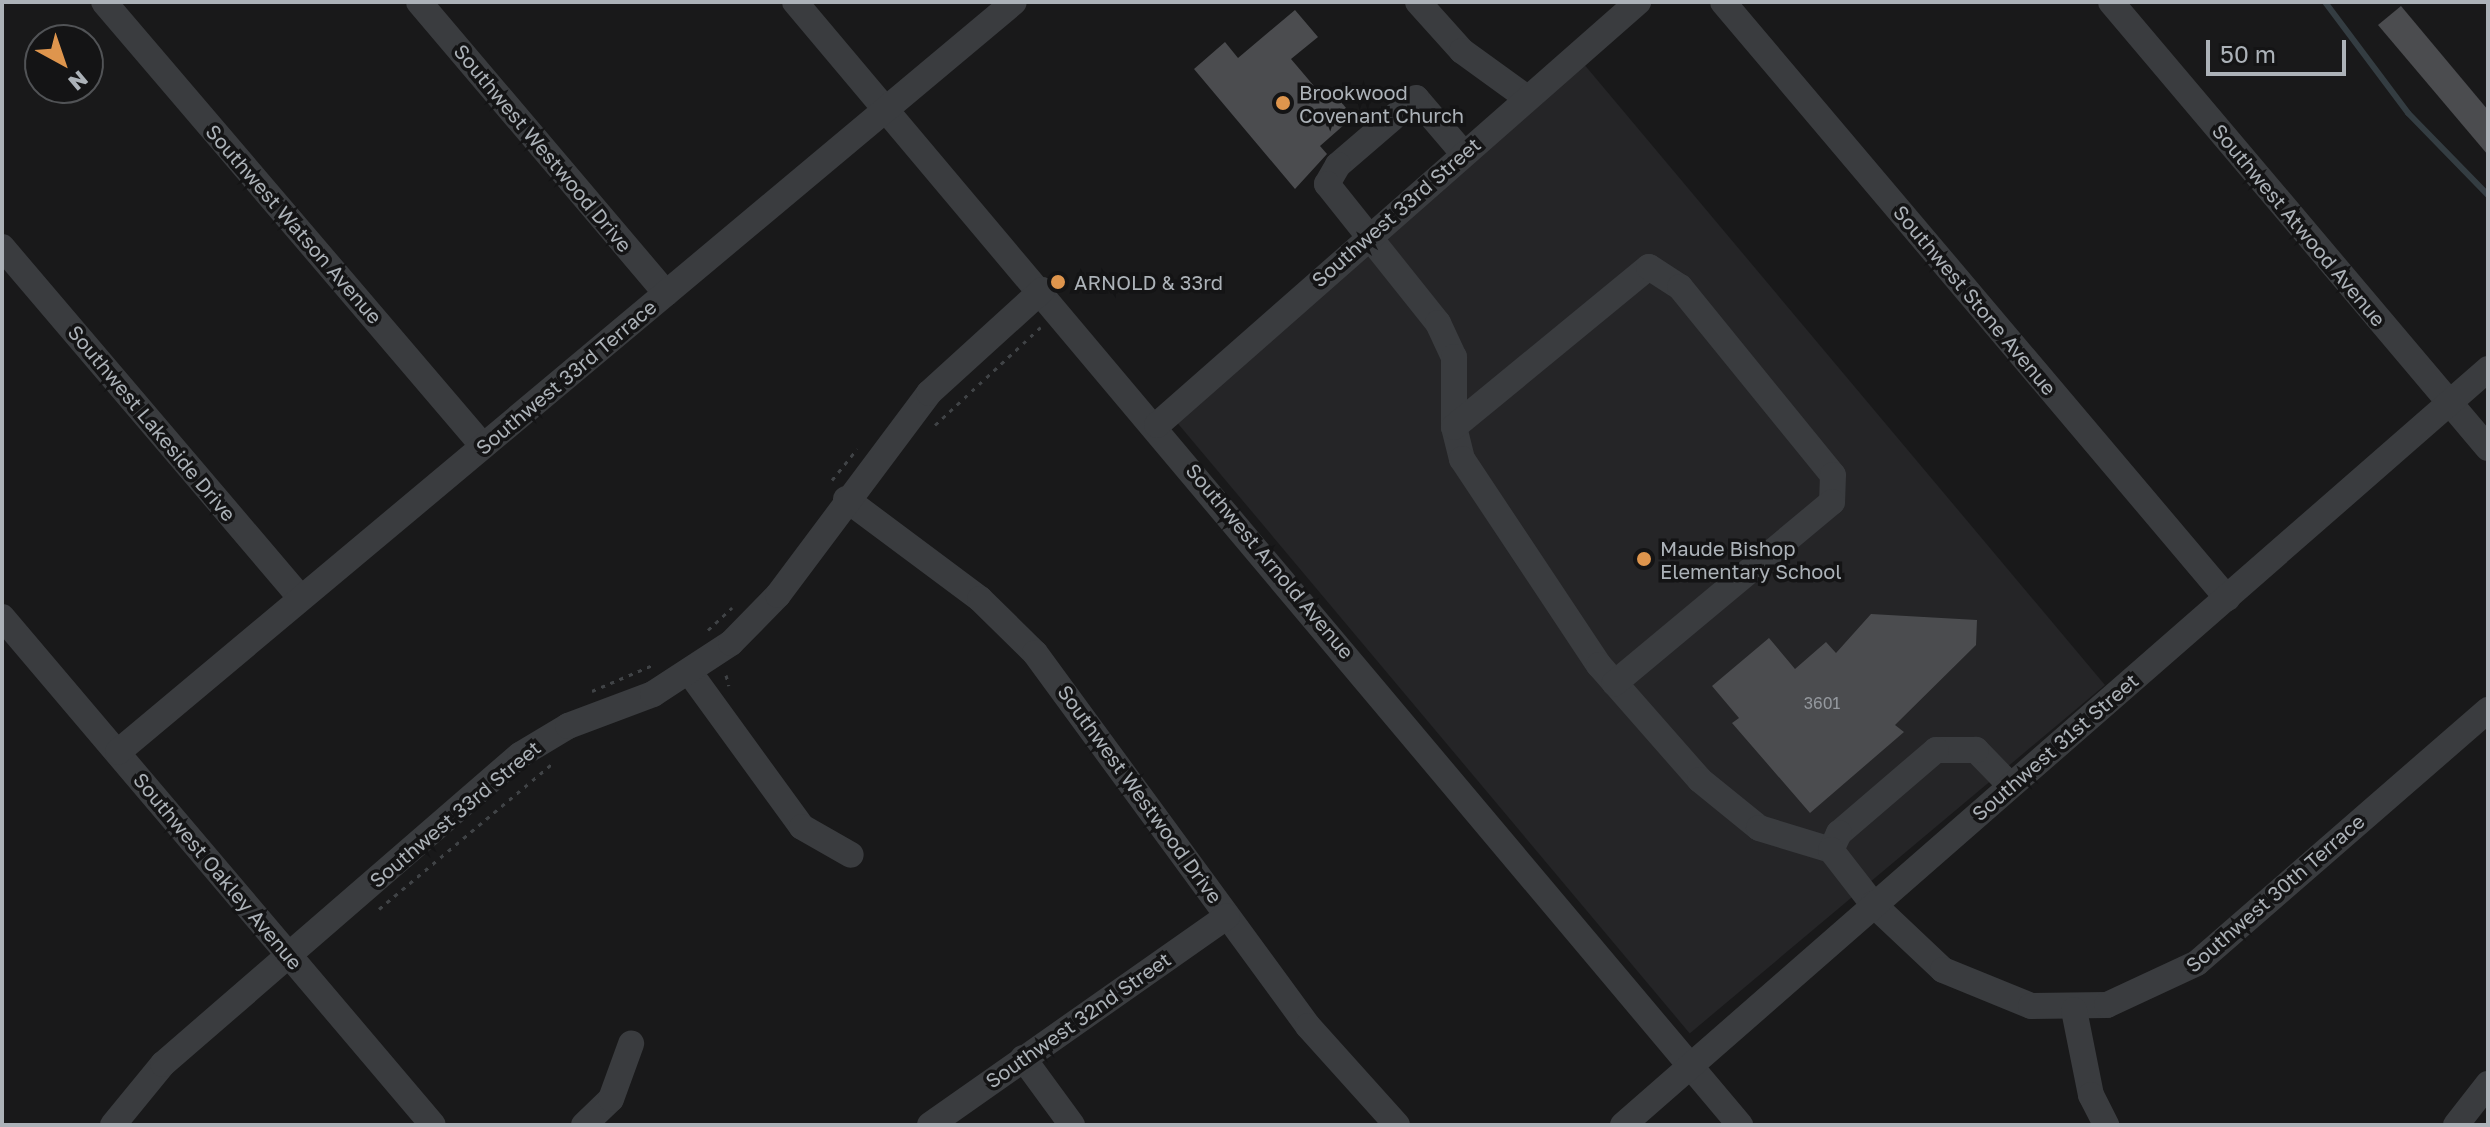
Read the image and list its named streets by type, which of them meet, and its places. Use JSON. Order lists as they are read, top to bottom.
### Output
{
  "streets": {
    "street": [
      "Southwest Westwood Drive",
      "Southwest 33rd Street",
      "Southwest Watson Avenue",
      "Southwest Atwood Avenue",
      "Southwest Stone Avenue",
      "Southwest 33rd Terrace",
      "Southwest Lakeside Drive",
      "Southwest Arnold Avenue",
      "Southwest 31st Street",
      "Southwest Oakley Avenue",
      "Southwest 30th Terrace",
      "Southwest 32nd Street"
    ]
  },
  "crossings": [
    ["Southwest Westwood Drive", "Southwest 33rd Street"],
    ["Southwest Westwood Drive", "Southwest 33rd Terrace"],
    ["Southwest Westwood Drive", "Southwest 32nd Street"],
    ["Southwest 33rd Street", "Southwest Arnold Avenue"],
    ["Southwest 33rd Street", "Southwest Oakley Avenue"],
    ["Southwest Watson Avenue", "Southwest 33rd Terrace"],
    ["Southwest Atwood Avenue", "Southwest 31st Street"],
    ["Southwest Stone Avenue", "Southwest 31st Street"],
    ["Southwest 33rd Terrace", "Southwest Lakeside Drive"],
    ["Southwest 33rd Terrace", "Southwest Arnold Avenue"],
    ["Southwest 33rd Terrace", "Southwest Oakley Avenue"],
    ["Southwest Arnold Avenue", "Southwest 31st Street"],
    ["Southwest 31st Street", "Southwest 30th Terrace"]
  ],
  "places": ["Brookwood Covenant Church", "ARNOLD & 33rd", "Maude Bishop Elementary School"],
  "house_numbers": ["3601"],
  "scale_bar": "50 m",
  "north": "bottom right"
}
